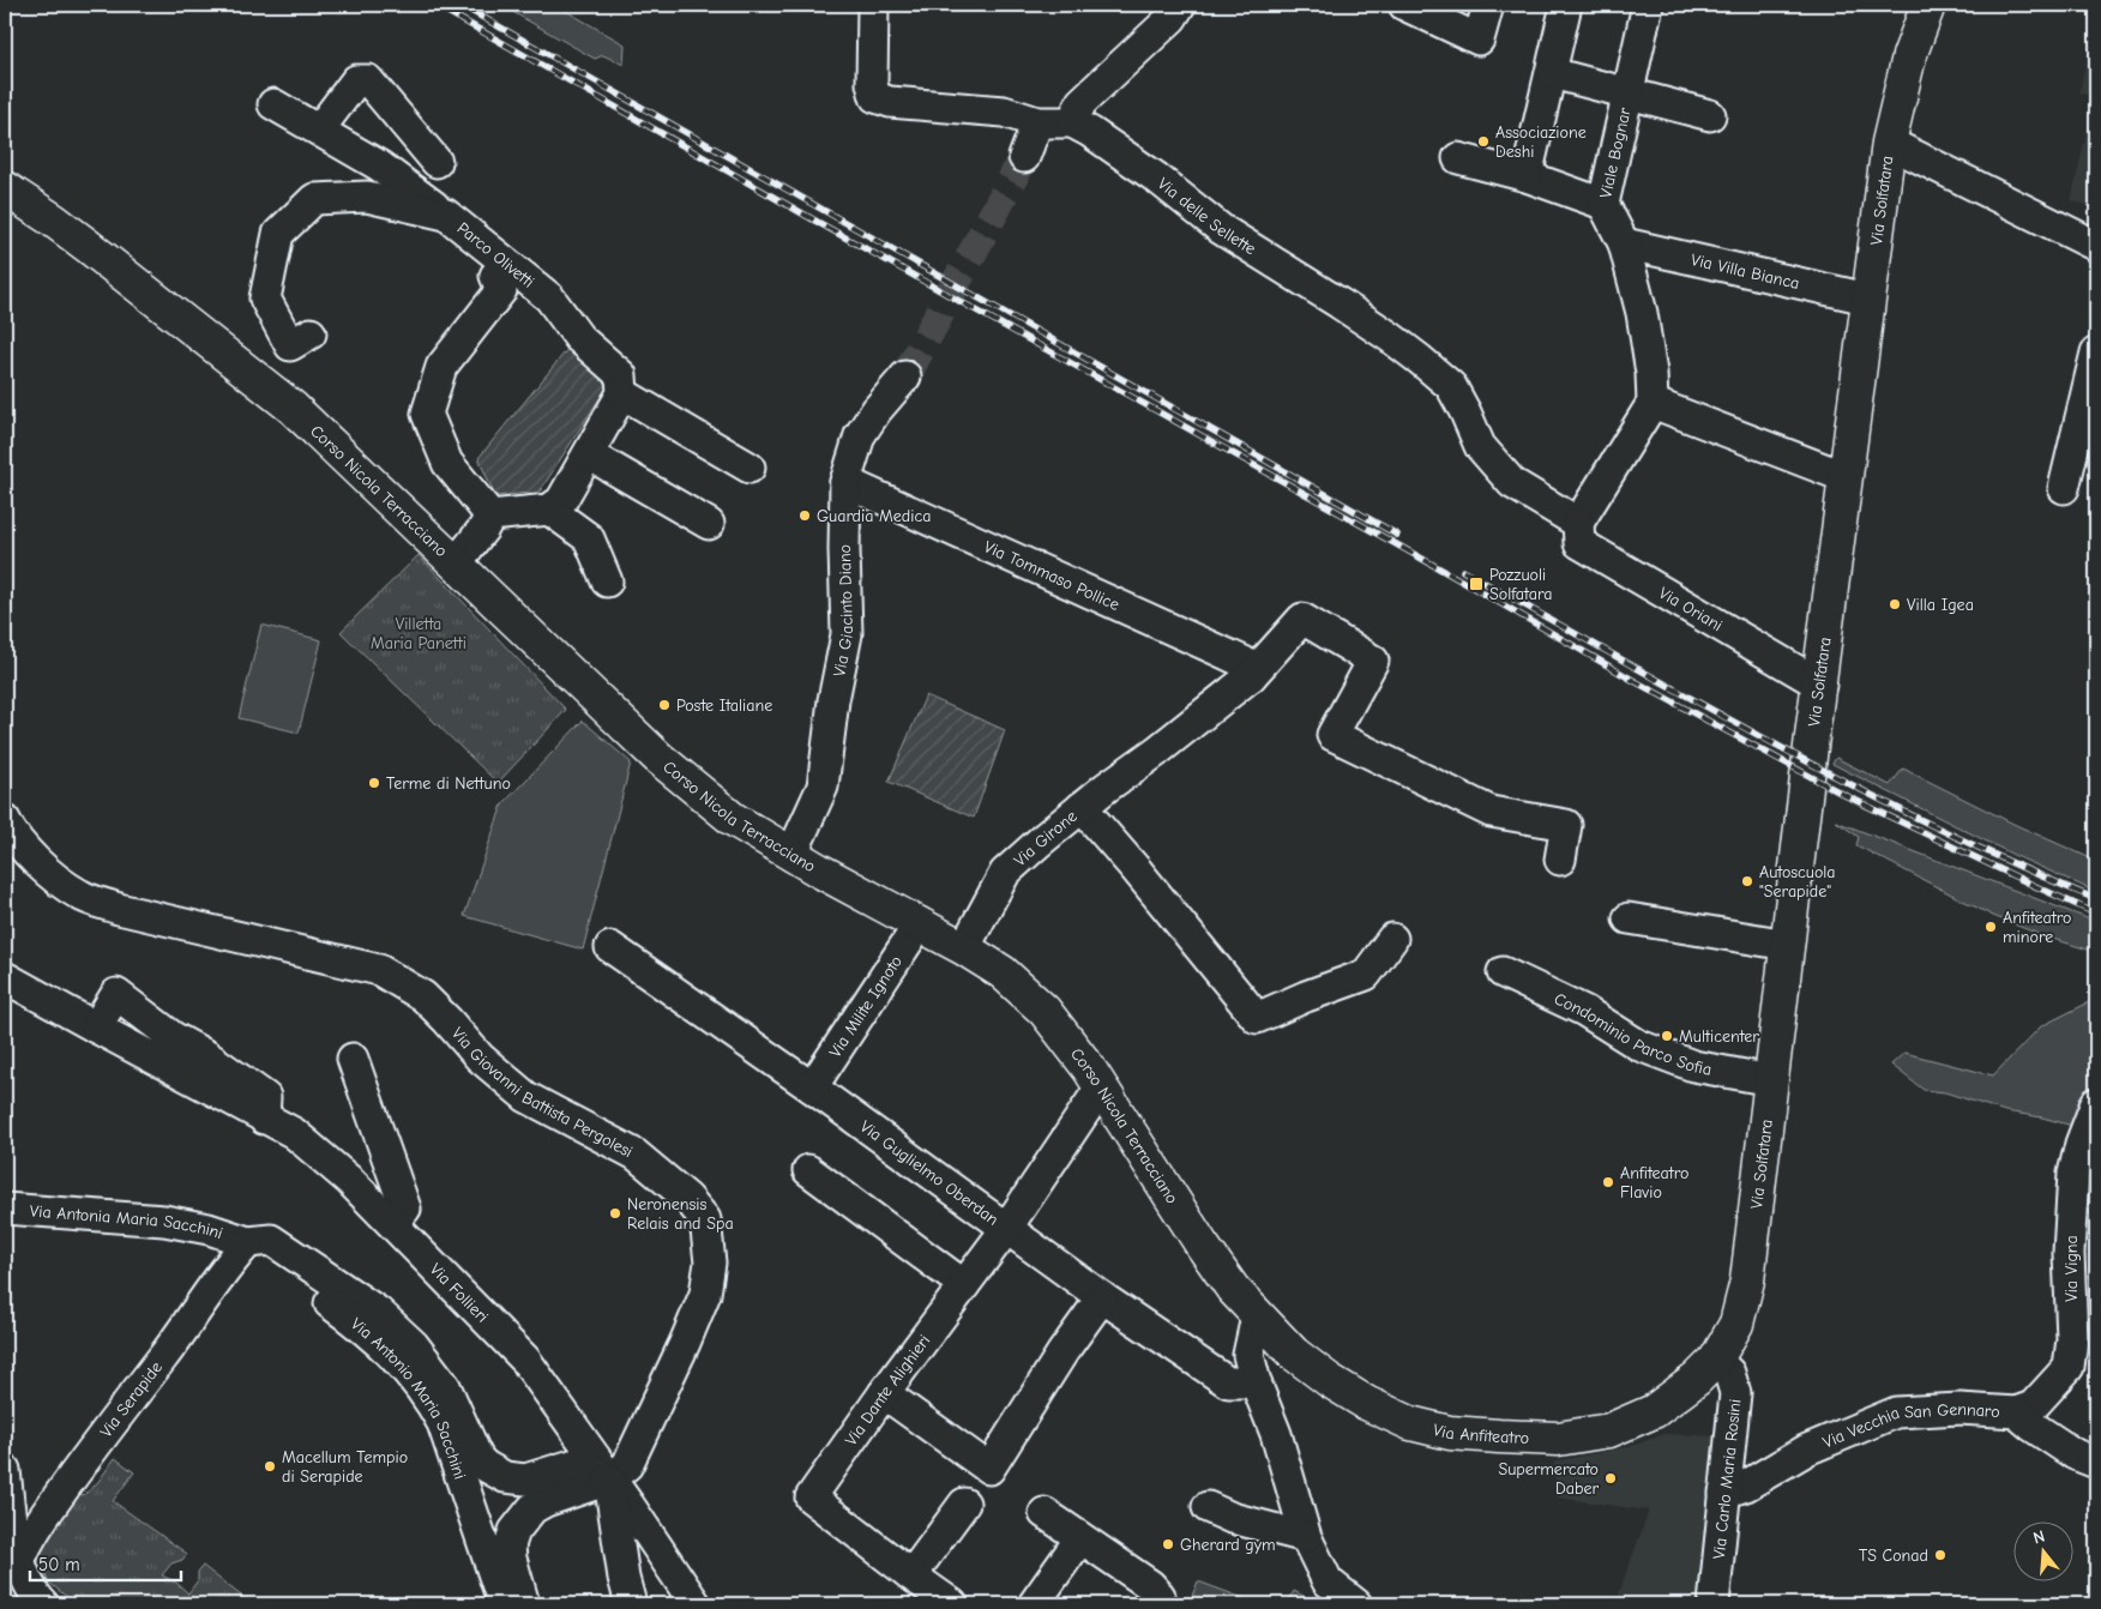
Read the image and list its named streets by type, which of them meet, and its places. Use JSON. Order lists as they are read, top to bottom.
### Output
{
  "streets": {
    "main road": ["Via Solfatara", "Corso Nicola Terracciano", "Via Anfiteatro"],
    "street": [
      "Viale Bognar",
      "Via delle Sellette",
      "Parco Olivetti",
      "Via Villa Bianca",
      "Via Tommaso Pollice",
      "Via Oriani",
      "Via Giacinto Diano",
      "Via Girone",
      "Via Milite Ignoto",
      "Condominio Parco Sofia",
      "Via Giovanni Battista Pergolesi",
      "Via Guglielmo Oberdan",
      "Via Antonia Maria Sacchini",
      "Via Vigna",
      "Via Follieri",
      "Via Dante Alighieri",
      "Via Serapide",
      "Via Antonio Maria Sacchini",
      "Via Vecchia San Gennaro",
      "Via Carlo Maria Rosini"
    ]
  },
  "crossings": [
    ["Viale Bognar", "Via Villa Bianca"],
    ["Via Solfatara", "Via Villa Bianca"],
    ["Via Solfatara", "Via Oriani"],
    ["Via Solfatara", "Condominio Parco Sofia"],
    ["Via Solfatara", "Via Anfiteatro"],
    ["Via Solfatara", "Via Carlo Maria Rosini"],
    ["Via delle Sellette", "Via Oriani"],
    ["Corso Nicola Terracciano", "Via Giacinto Diano"],
    ["Corso Nicola Terracciano", "Via Girone"],
    ["Corso Nicola Terracciano", "Via Milite Ignoto"],
    ["Corso Nicola Terracciano", "Via Dante Alighieri"],
    ["Corso Nicola Terracciano", "Via Anfiteatro"],
    ["Via Tommaso Pollice", "Via Giacinto Diano"],
    ["Via Tommaso Pollice", "Via Girone"],
    ["Via Milite Ignoto", "Via Guglielmo Oberdan"],
    ["Via Giovanni Battista Pergolesi", "Via Follieri"],
    ["Via Guglielmo Oberdan", "Via Dante Alighieri"],
    ["Via Antonia Maria Sacchini", "Via Serapide"],
    ["Via Antonia Maria Sacchini", "Via Antonio Maria Sacchini"],
    ["Via Vigna", "Via Vecchia San Gennaro"],
    ["Via Serapide", "Via Antonio Maria Sacchini"],
    ["Via Vecchia San Gennaro", "Via Carlo Maria Rosini"],
    ["Via Anfiteatro", "Via Carlo Maria Rosini"]
  ],
  "parks": ["Villetta Maria Panetti"],
  "places": {
    "other": [
      "Associazione Deshi",
      "Guardia Medica",
      "Villa Igea",
      "Poste Italiane",
      "Terme di Nettuno",
      "Autoscuola \"Serapide\"",
      "Anfiteatro minore",
      "Multicenter",
      "Anfiteatro Flavio",
      "Neronensis Relais and Spa",
      "Macellum Tempio di Serapide",
      "Supermercato Daber",
      "Gherard gym",
      "TS Conad"
    ],
    "transit": ["Pozzuoli Solfatara"]
  },
  "scale_bar": "50 m",
  "north": "top"
}
